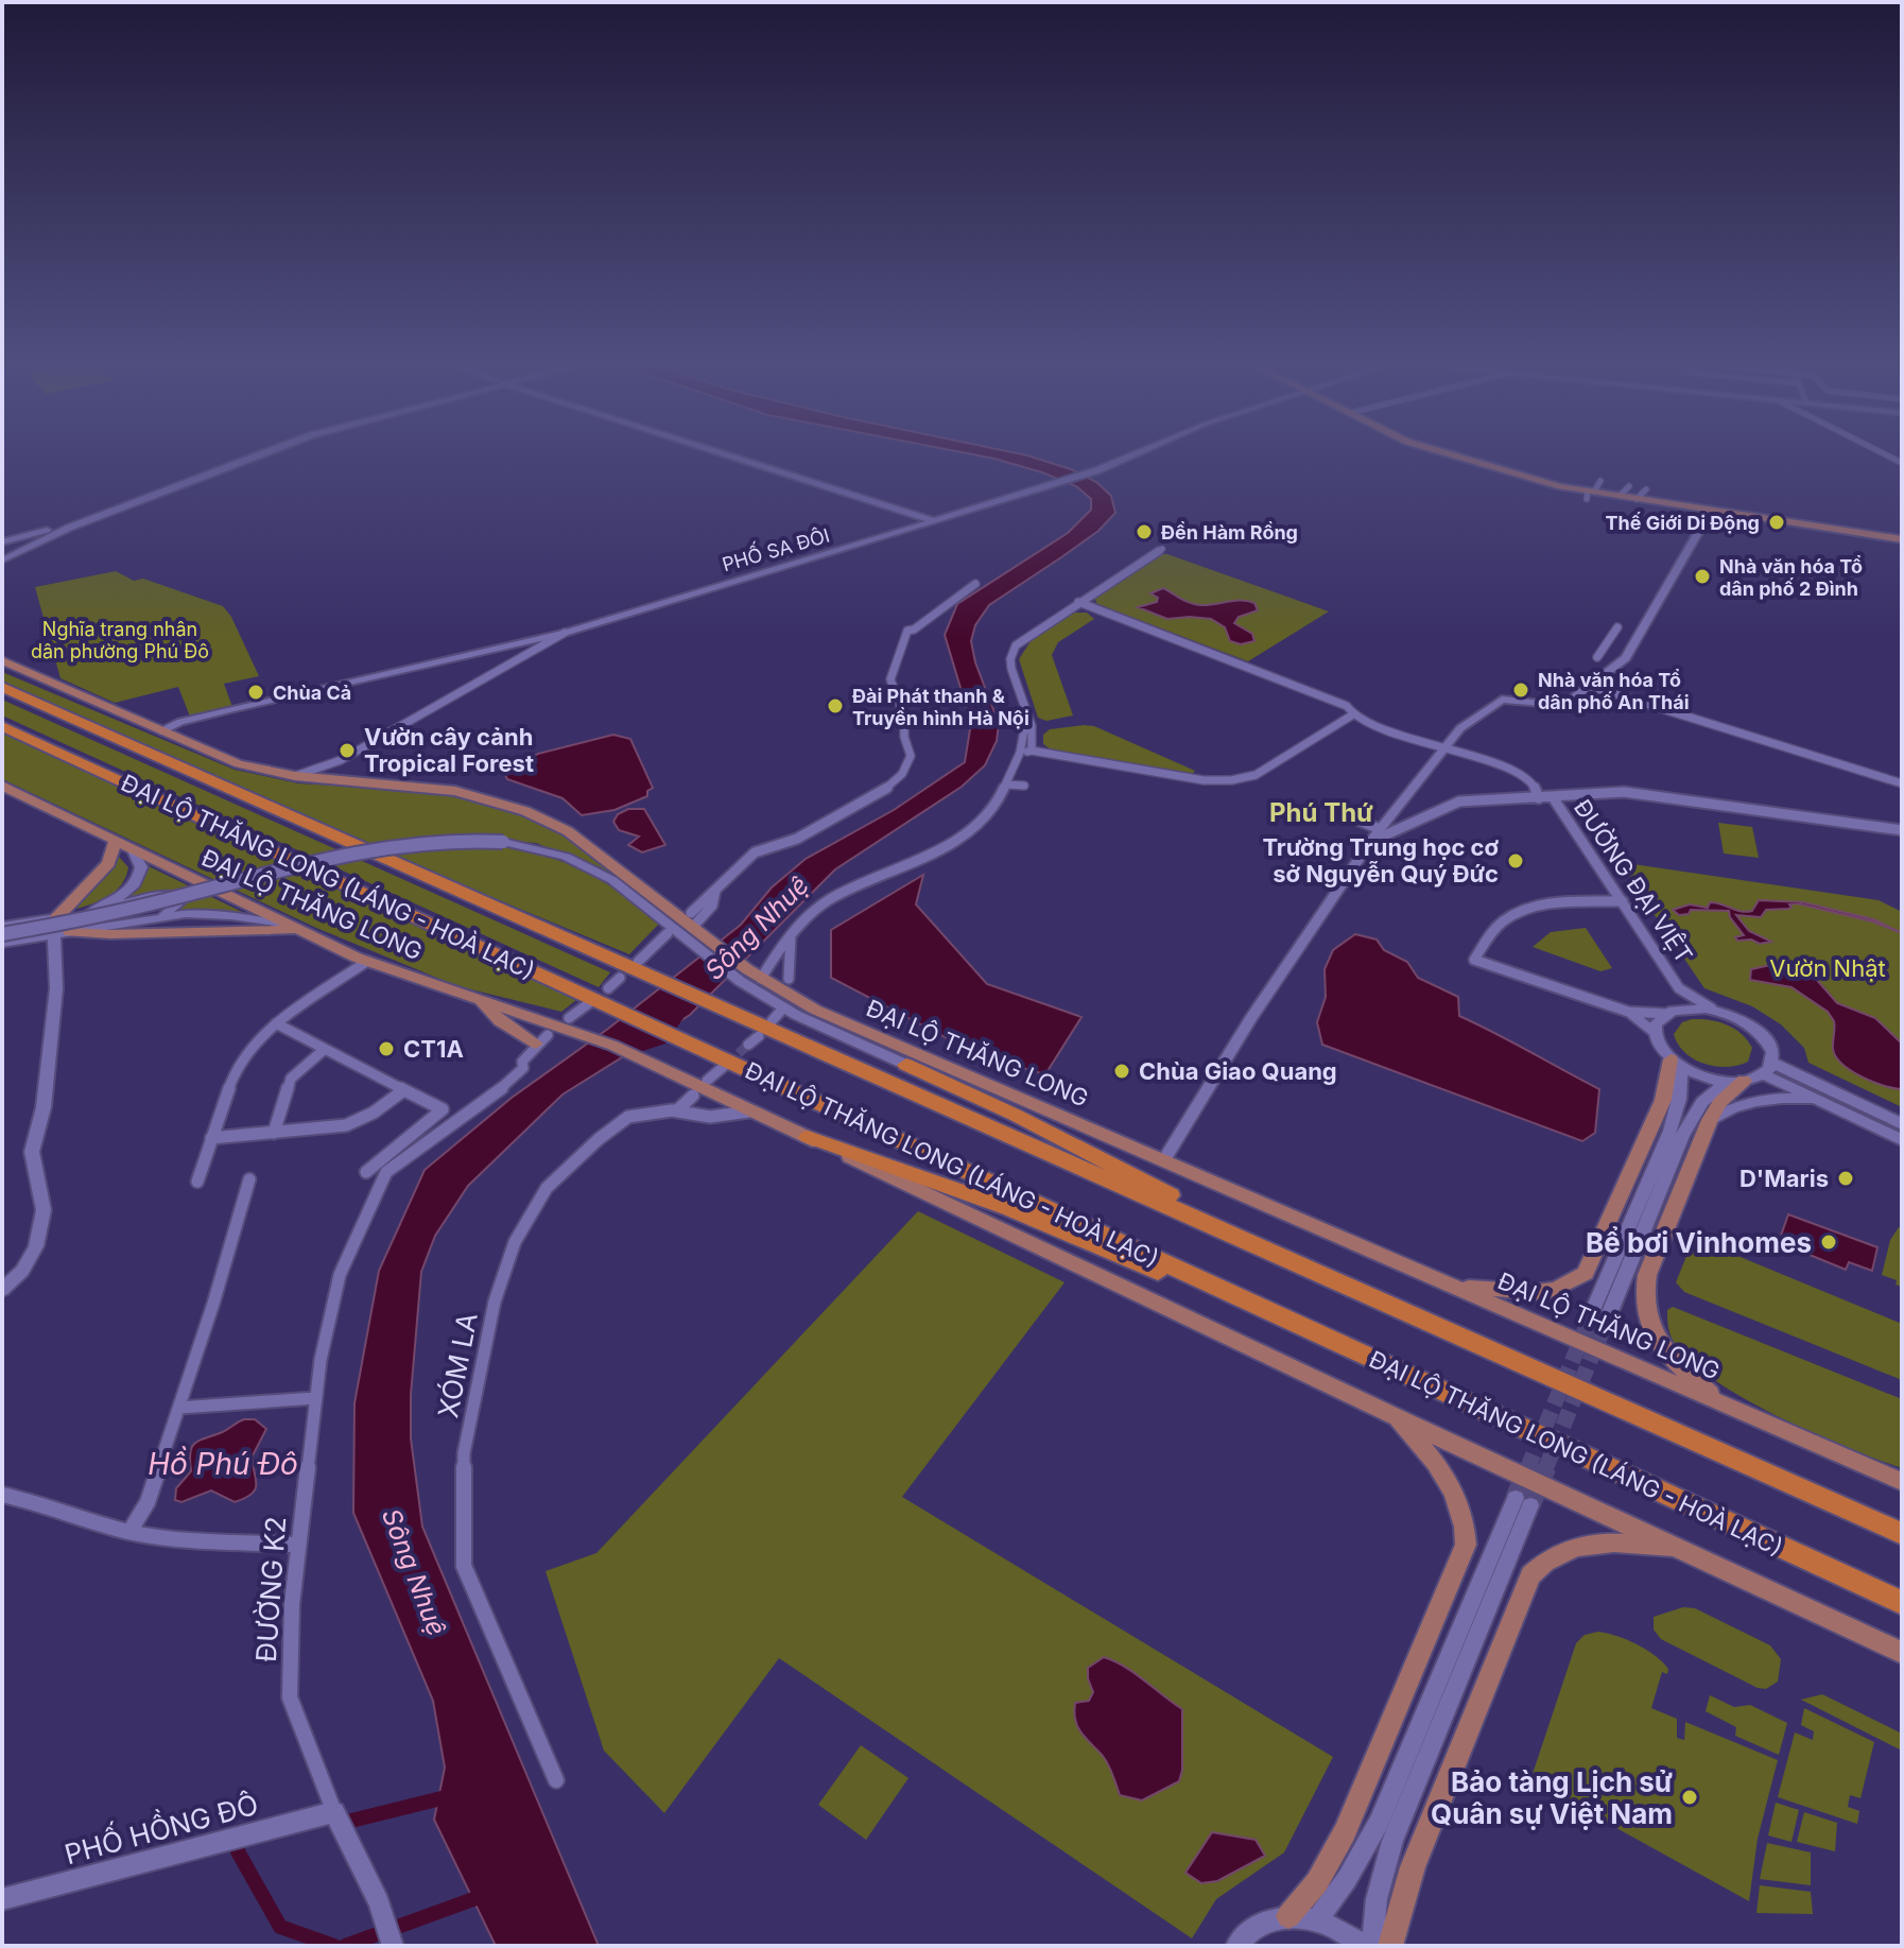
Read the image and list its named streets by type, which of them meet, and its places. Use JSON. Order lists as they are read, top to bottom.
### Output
{
  "streets": {
    "highway": ["ĐẠI LỘ THĂNG LONG (LÁNG - HOÀ LẠC)"],
    "main road": ["ĐẠI LỘ THĂNG LONG"],
    "street": [
      "PHỐ SA ĐÔI",
      "ĐƯỜNG ĐẠI VIỆT",
      "XÓM LA",
      "ĐƯỜNG K2",
      "PHỐ HỒNG ĐÔ"
    ]
  },
  "crossings": [
    ["PHỐ SA ĐÔI", "ĐẠI LỘ THĂNG LONG"],
    ["ĐẠI LỘ THĂNG LONG", "XÓM LA"],
    ["ĐƯỜNG K2", "PHỐ HỒNG ĐÔ"]
  ],
  "districts": ["Phú Thứ"],
  "water": ["Sông Nhuệ", "Hồ Phú Đô"],
  "parks": ["Nghĩa trang nhân dân phường Phú Đô", "Vườn Nhật"],
  "places": [
    "Thế Giới Di Động",
    "Đền Hàm Rồng",
    "Nhà văn hóa Tổ dân phố 2 Đình",
    "Nhà văn hóa Tổ dân phố An Thái",
    "Chùa Cả",
    "Đài Phát thanh & Truyền hình Hà Nội",
    "Vườn cây cảnh Tropical Forest",
    "Trường Trung học cơ sở Nguyễn Quý Đức",
    "CT1A",
    "Chùa Giao Quang",
    "D'Maris",
    "Bể bơi Vinhomes",
    "Bảo tàng Lịch sử Quân sự Việt Nam"
  ]
}
